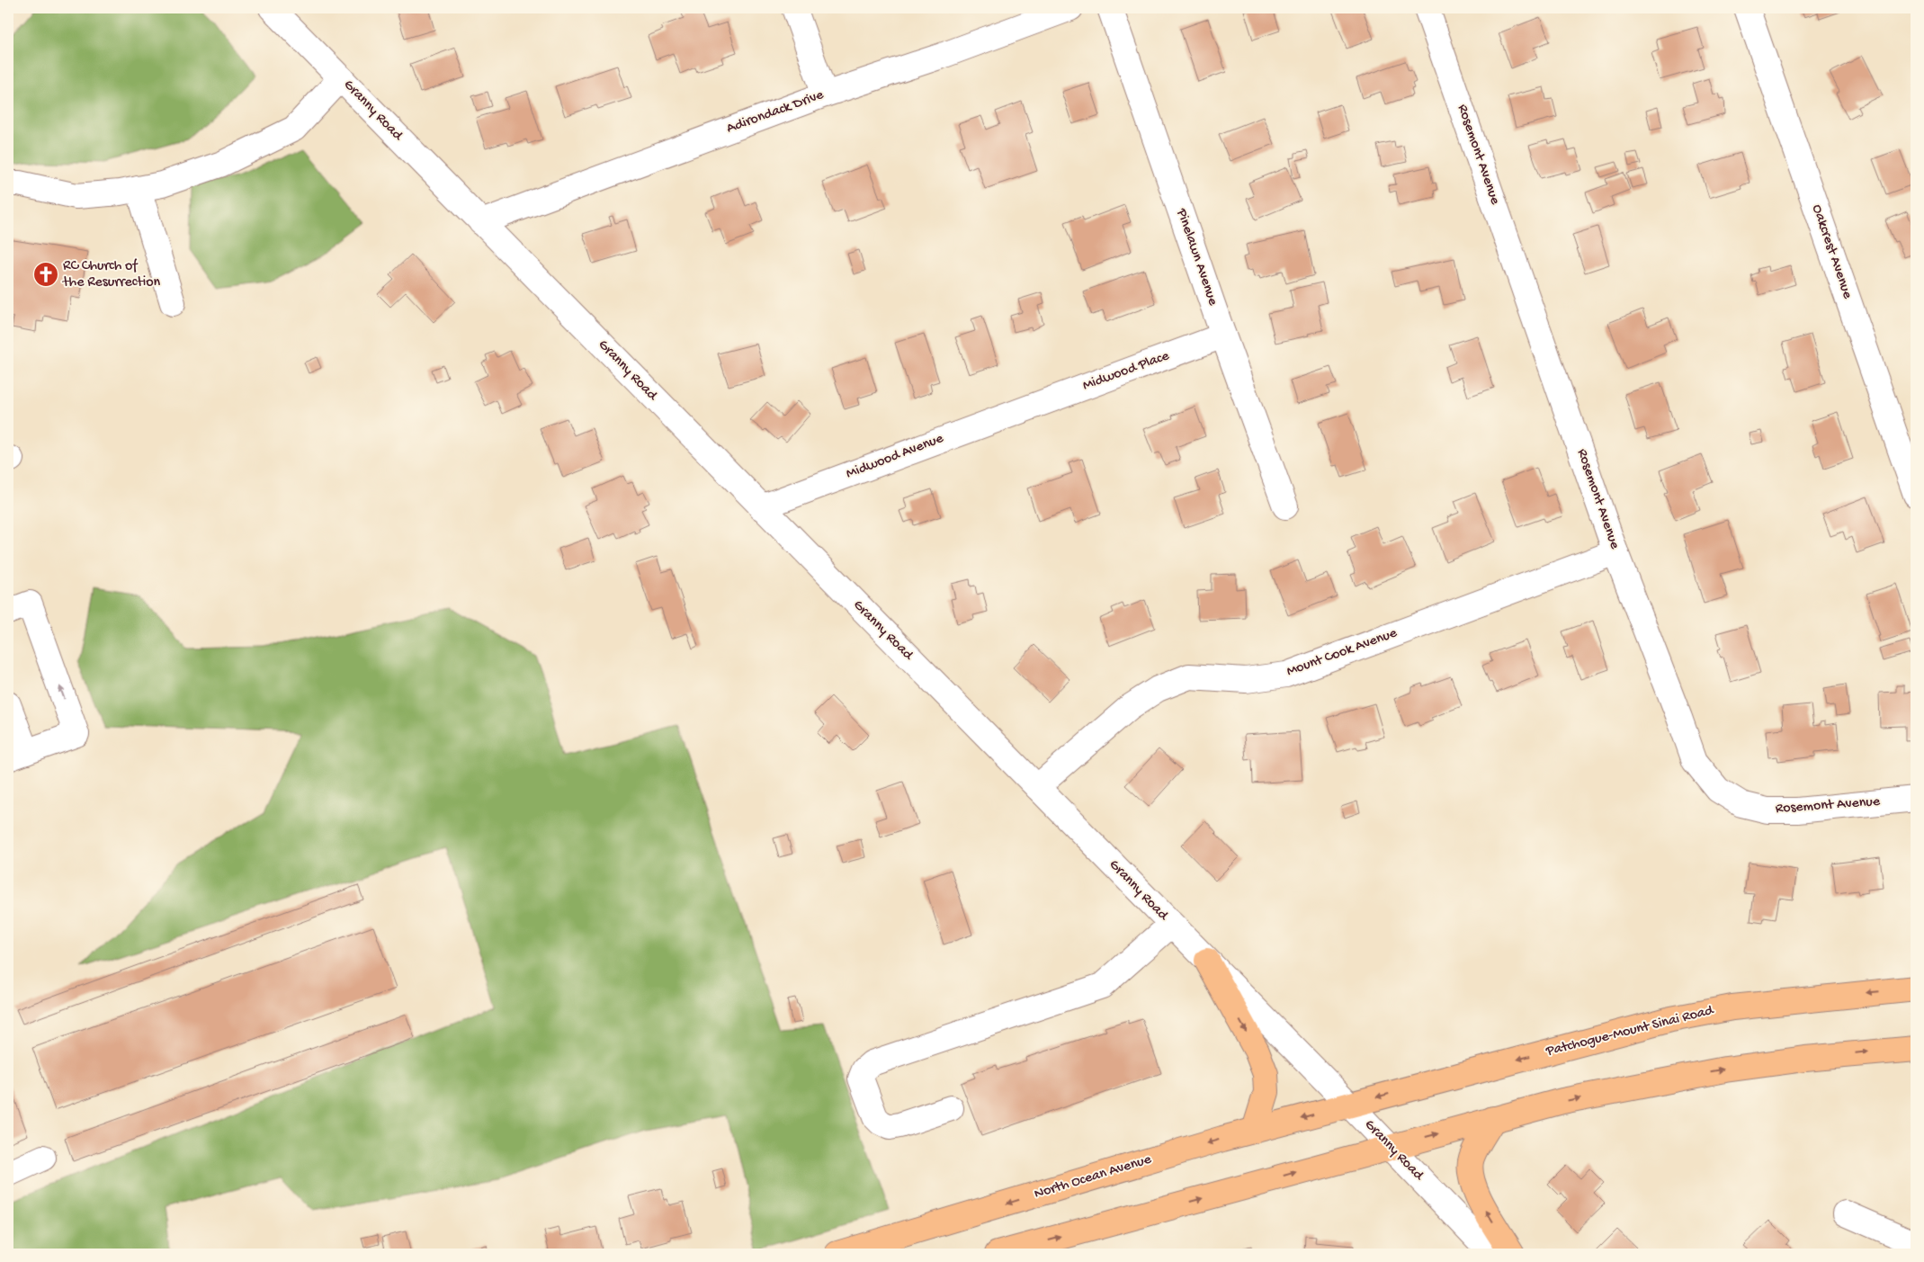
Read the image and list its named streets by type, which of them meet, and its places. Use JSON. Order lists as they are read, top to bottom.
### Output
{
  "streets": {
    "highway": ["Patchogue-Mount Sinai Road", "North Ocean Avenue"],
    "street": [
      "Granny Road",
      "Adirondack Drive",
      "Rosemont Avenue",
      "Oakcrest Avenue",
      "Pinelawn Avenue",
      "Midwood Place",
      "Midwood Avenue",
      "Mount Cook Avenue"
    ]
  },
  "crossings": [
    ["Granny Road", "Adirondack Drive"],
    ["Granny Road", "Midwood Avenue"],
    ["Granny Road", "Mount Cook Avenue"],
    ["Granny Road", "Patchogue-Mount Sinai Road"],
    ["Granny Road", "North Ocean Avenue"],
    ["Rosemont Avenue", "Mount Cook Avenue"],
    ["Pinelawn Avenue", "Midwood Place"],
    ["Midwood Place", "Midwood Avenue"],
    ["Patchogue-Mount Sinai Road", "North Ocean Avenue"]
  ],
  "places": {
    "church": ["RC Church of the Resurrection"]
  }
}
